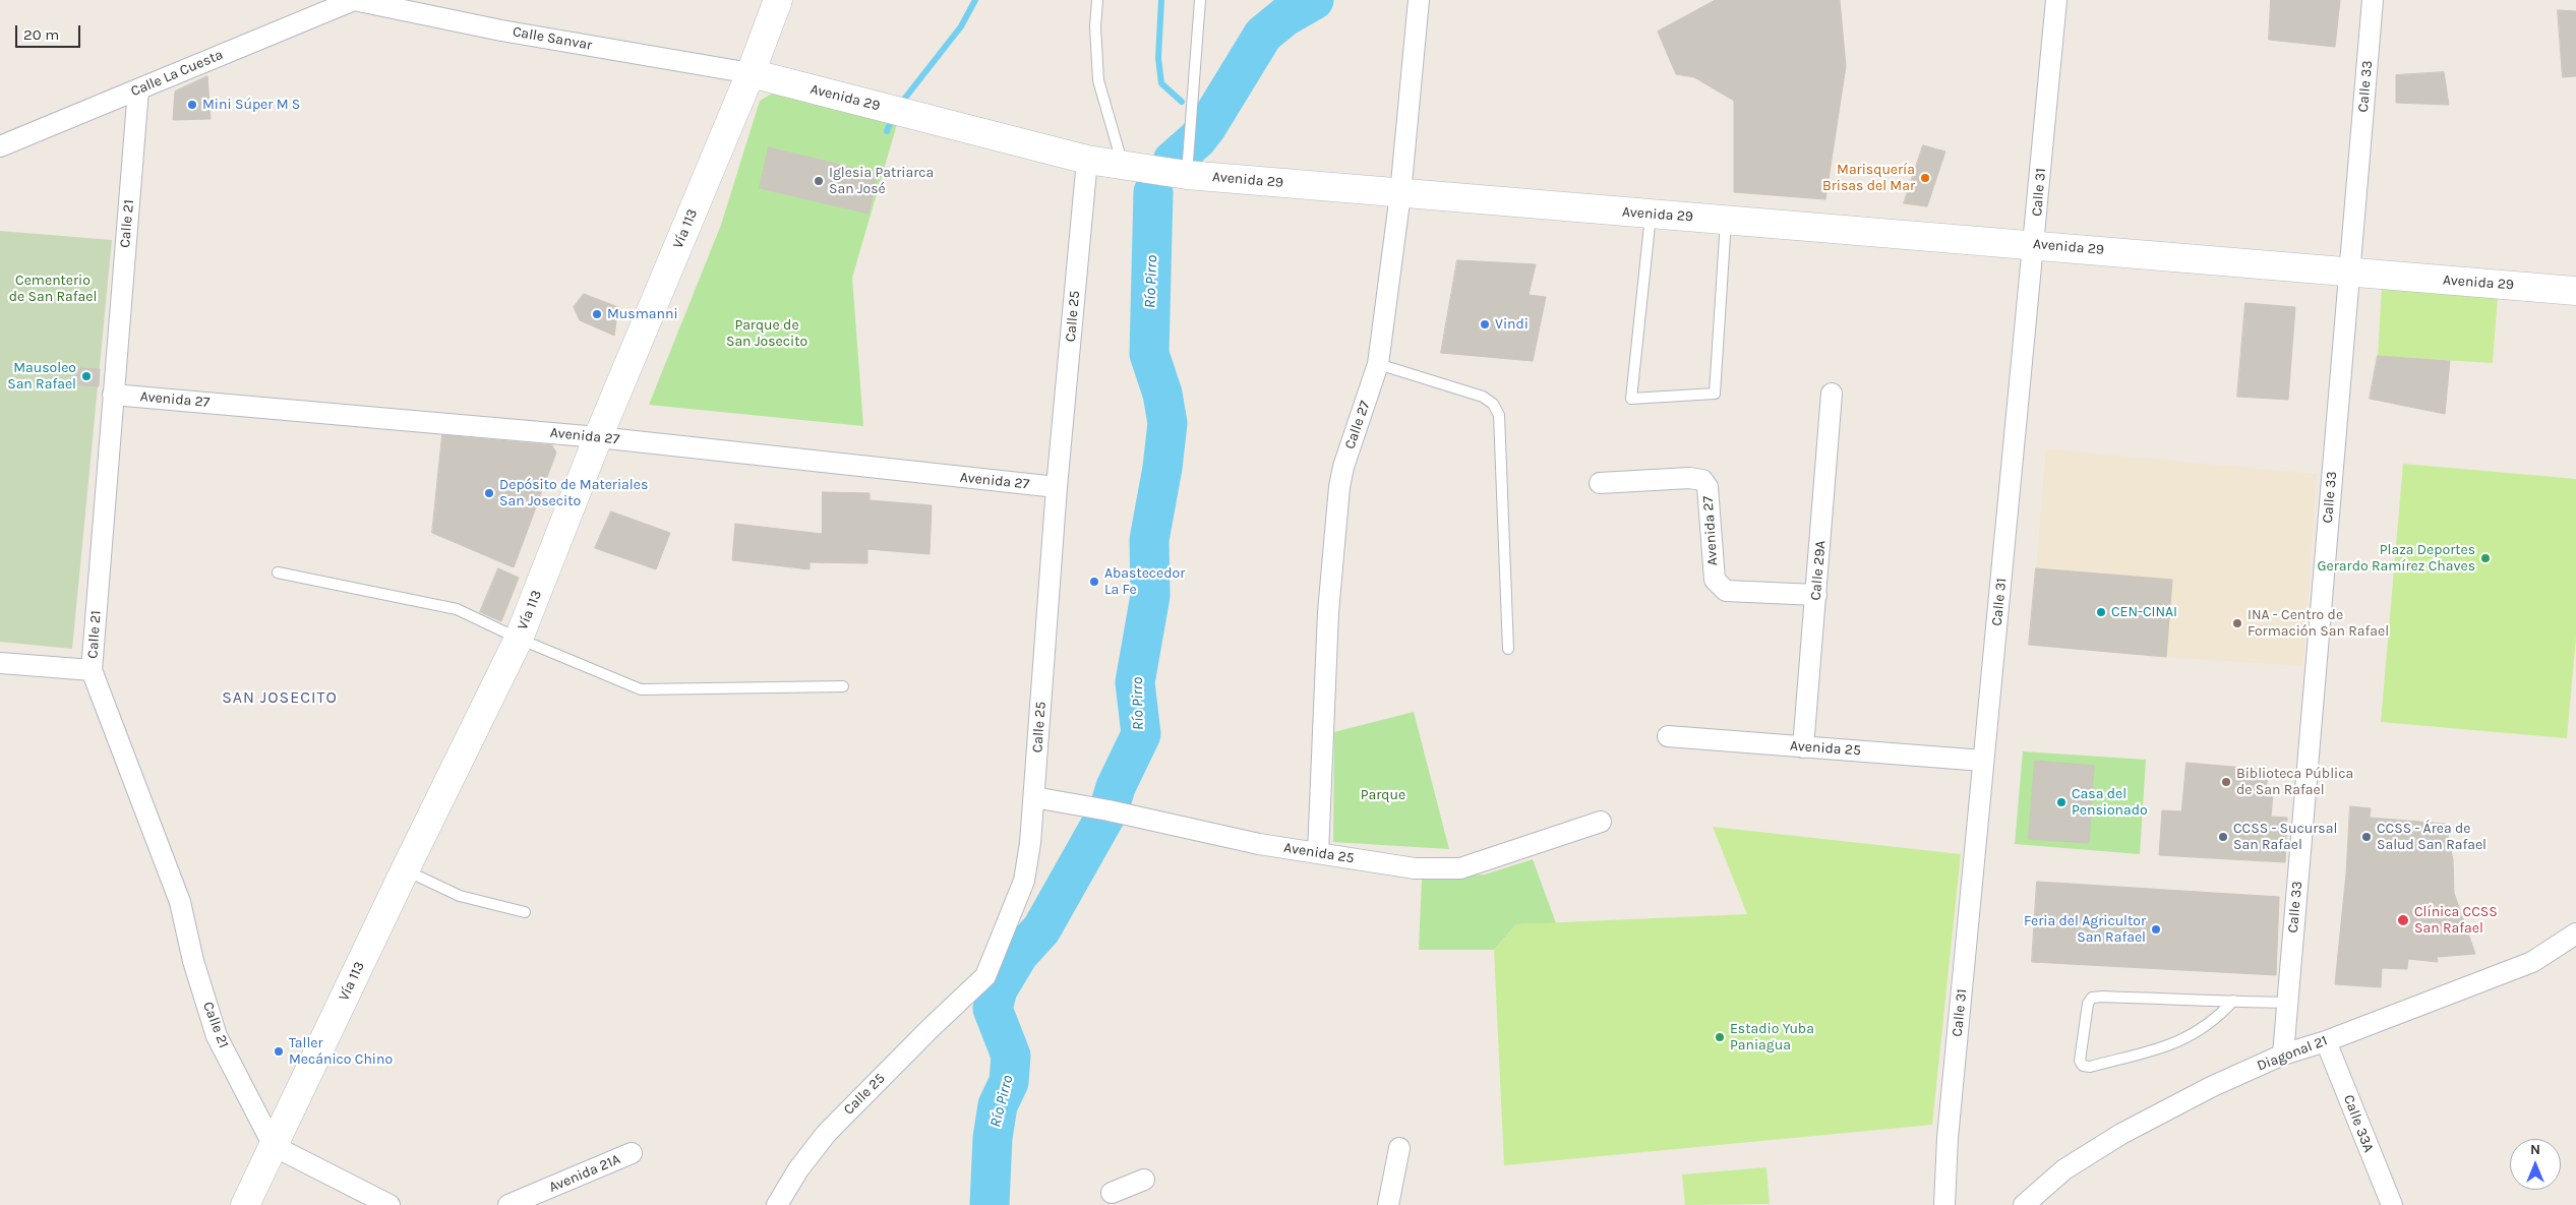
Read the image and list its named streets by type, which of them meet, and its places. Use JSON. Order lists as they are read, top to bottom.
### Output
{
  "streets": {
    "main road": ["Avenida 29", "Vía 113"],
    "street": [
      "Calle Sanvar",
      "Calle La Cuesta",
      "Calle 33",
      "Calle 31",
      "Calle 21",
      "Calle 25",
      "Avenida 27",
      "Calle 27",
      "Calle 29A",
      "Avenida 25",
      "Diagonal 21",
      "Calle 33A",
      "Avenida 21A"
    ]
  },
  "crossings": [
    ["Calle Sanvar", "Calle La Cuesta"],
    ["Calle Sanvar", "Avenida 29"],
    ["Calle Sanvar", "Vía 113"],
    ["Calle La Cuesta", "Calle 21"],
    ["Calle 33", "Avenida 29"],
    ["Calle 33", "Diagonal 21"],
    ["Avenida 29", "Calle 31"],
    ["Avenida 29", "Vía 113"],
    ["Avenida 29", "Calle 25"],
    ["Avenida 29", "Calle 27"],
    ["Calle 31", "Avenida 25"],
    ["Calle 21", "Vía 113"],
    ["Calle 21", "Avenida 27"],
    ["Vía 113", "Avenida 27"],
    ["Calle 25", "Avenida 27"],
    ["Calle 25", "Avenida 25"],
    ["Avenida 27", "Calle 29A"],
    ["Calle 27", "Avenida 25"],
    ["Calle 29A", "Avenida 25"],
    ["Diagonal 21", "Calle 33A"]
  ],
  "districts": ["SAN JOSECITO"],
  "water": ["Río Pirro"],
  "parks": ["Cementerio de San Rafael", "Parque de San Josecito", "Parque"],
  "places": [
    "Mini Súper M S",
    "Marisquería Brisas del Mar",
    "Iglesia Patriarca San José",
    "Musmanni",
    "Vindi",
    "Mausoleo San Rafael",
    "Depósito de Materiales San Josecito",
    "Plaza Deportes Gerardo Ramírez Chaves",
    "Abastecedor La Fe",
    "CEN-CINAI",
    "INA - Centro de Formación San Rafael",
    "Biblioteca Pública de San Rafael",
    "Casa del Pensionado",
    "CCSS - Sucursal San Rafael",
    "CCSS - Área de Salud San Rafael",
    "Clínica CCSS San Rafael",
    "Feria del Agricultor San Rafael",
    "Estadio Yuba Paniagua",
    "Taller Mecánico Chino"
  ],
  "scale_bar": "20 m",
  "north": "top"
}
